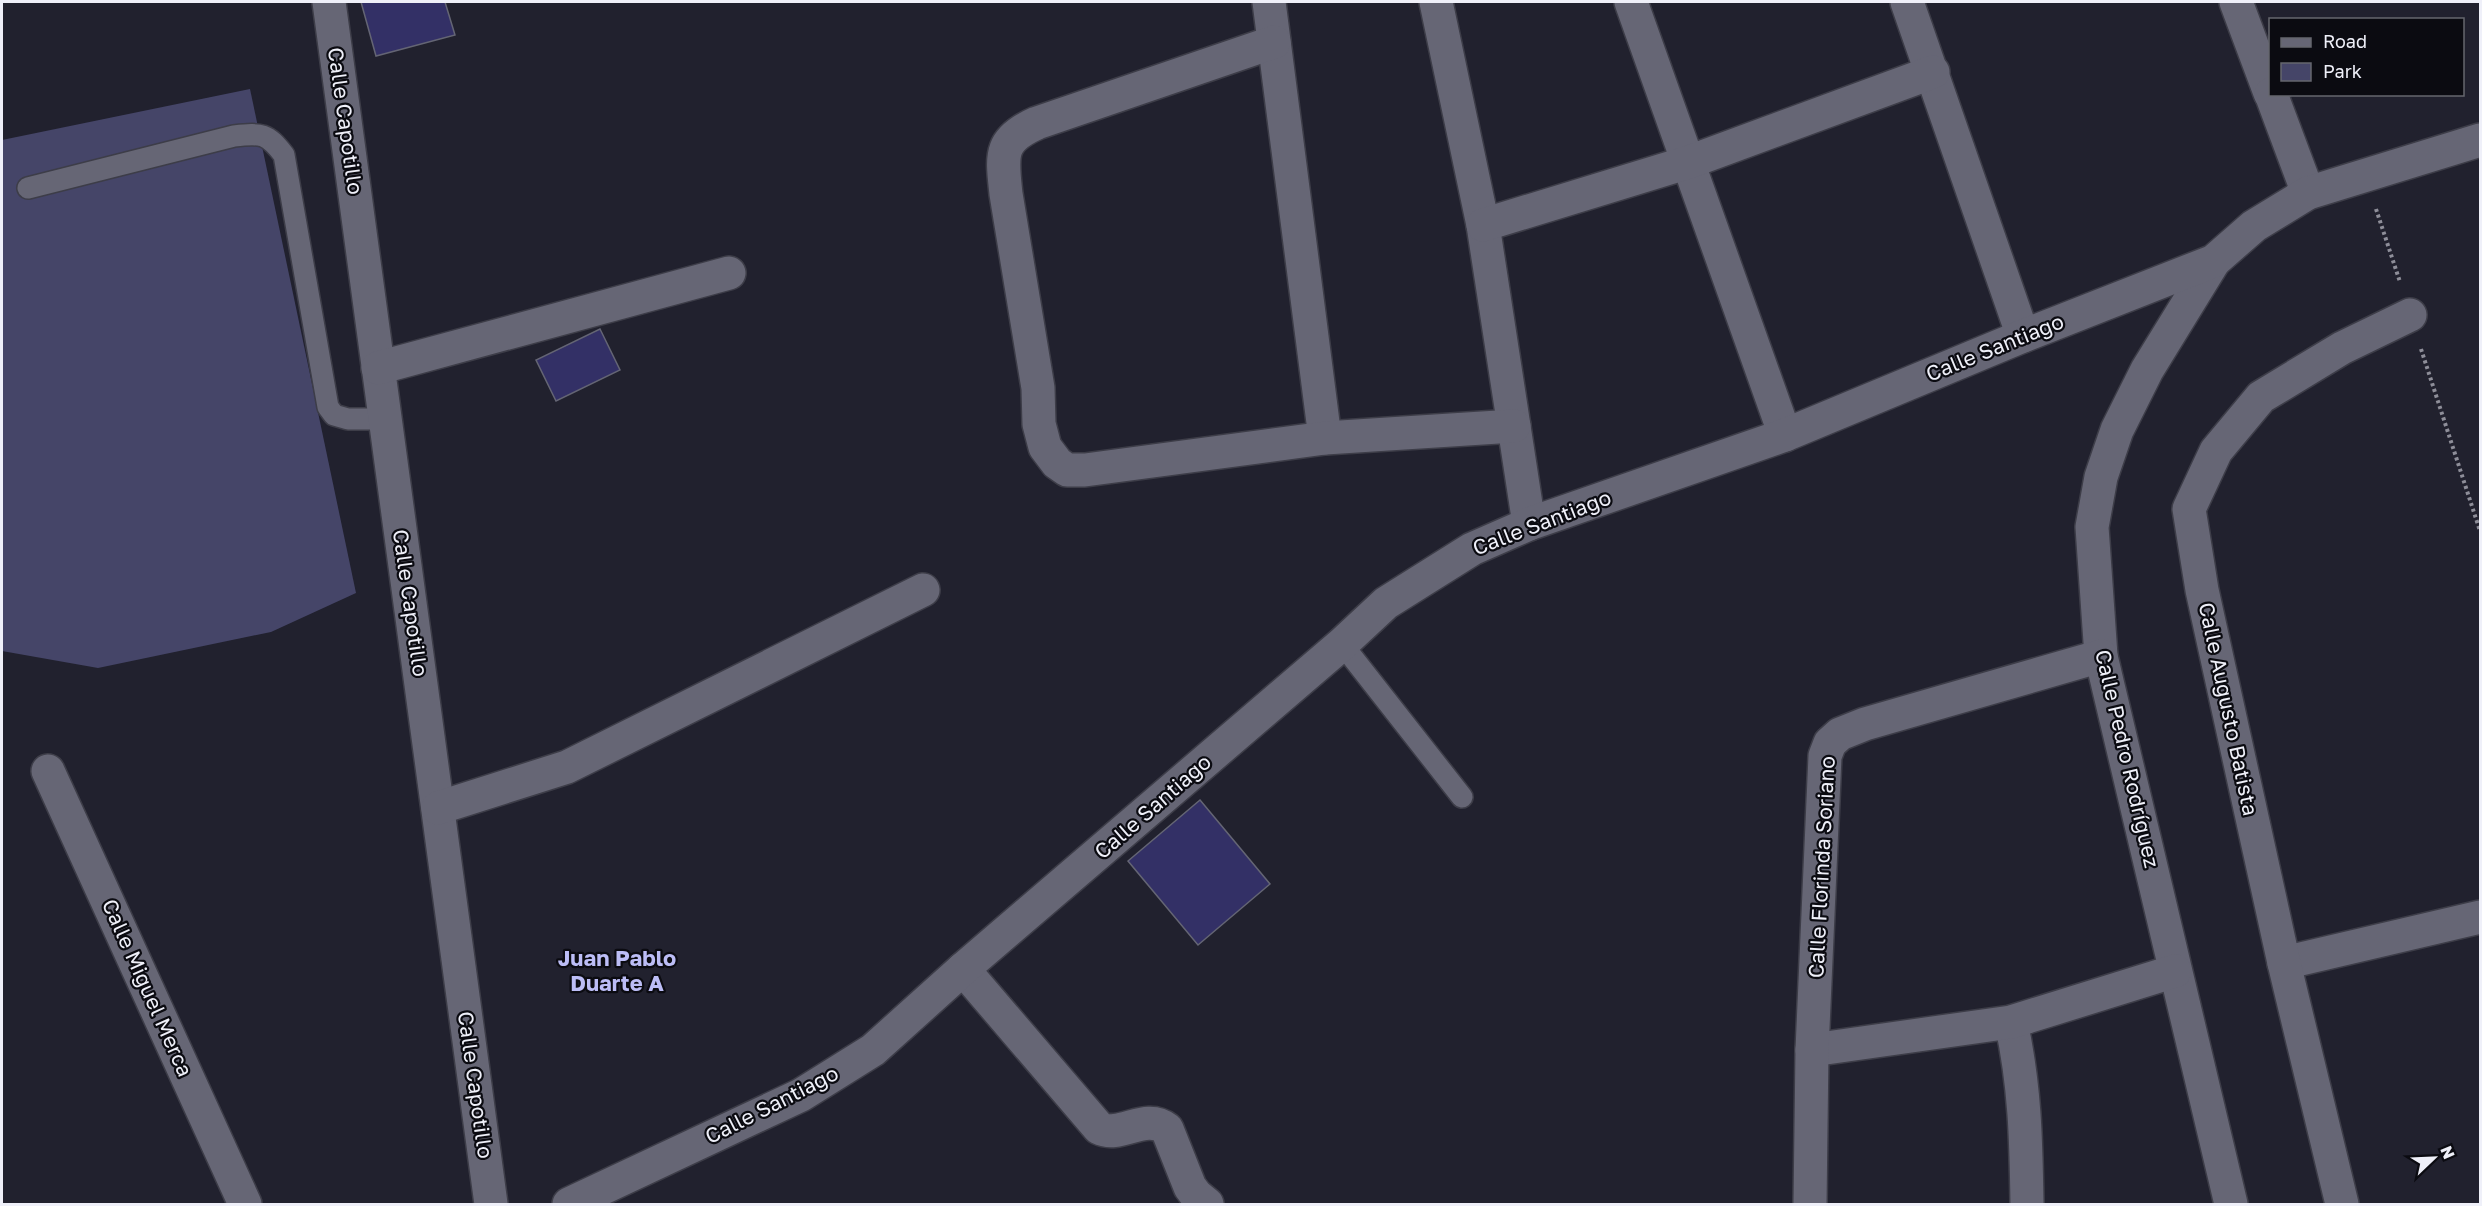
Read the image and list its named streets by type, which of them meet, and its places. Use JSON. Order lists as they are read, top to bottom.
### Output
{
  "streets": {
    "street": [
      "Calle Capotillo",
      "Calle Santiago",
      "Calle Augusto Batista",
      "Calle Pedro Rodríguez",
      "Calle Florinda Soriano",
      "Calle Miguel Merca"
    ]
  },
  "crossings": [
    ["Calle Santiago", "Calle Pedro Rodríguez"],
    ["Calle Pedro Rodríguez", "Calle Florinda Soriano"]
  ],
  "districts": ["Juan Pablo Duarte A"],
  "legend": ["Road", "Park"],
  "north": "top right"
}
